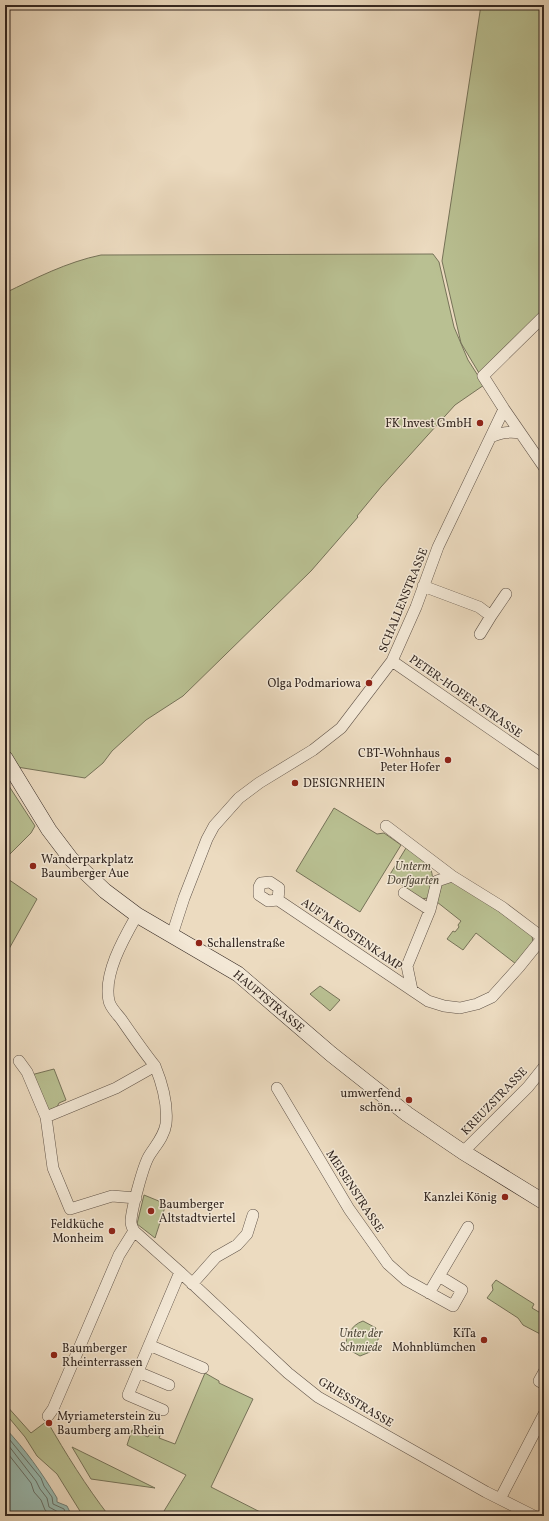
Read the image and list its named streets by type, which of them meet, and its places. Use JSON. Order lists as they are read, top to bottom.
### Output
{
  "streets": {
    "street": [
      "SCHALLENSTRASSE",
      "PETER-HOFER-STRASSE",
      "AUF'M KOSTENKAMP",
      "HAUPTSTRASSE",
      "KREUZSTRASSE",
      "MEISENSTRASSE",
      "GRIESSTRASSE"
    ]
  },
  "crossings": [
    ["SCHALLENSTRASSE", "PETER-HOFER-STRASSE"],
    ["SCHALLENSTRASSE", "HAUPTSTRASSE"],
    ["HAUPTSTRASSE", "KREUZSTRASSE"]
  ],
  "parks": ["Unterm Dorfgarten", "Unter der Schmiede"],
  "places": [
    "FK Invest GmbH",
    "Olga Podmariowa",
    "CBT-Wohnhaus Peter Hofer",
    "DESIGNRHEIN",
    "Wanderparkplatz Baumberger Aue",
    "Schallenstraße",
    "umwerfend schön...",
    "Kanzlei König",
    "Baumberger Altstadtviertel",
    "Feldküche Monheim",
    "KiTa Mohnblümchen",
    "Baumberger Rheinterrassen",
    "Myriameterstein zu Baumberg am Rhein"
  ]
}
